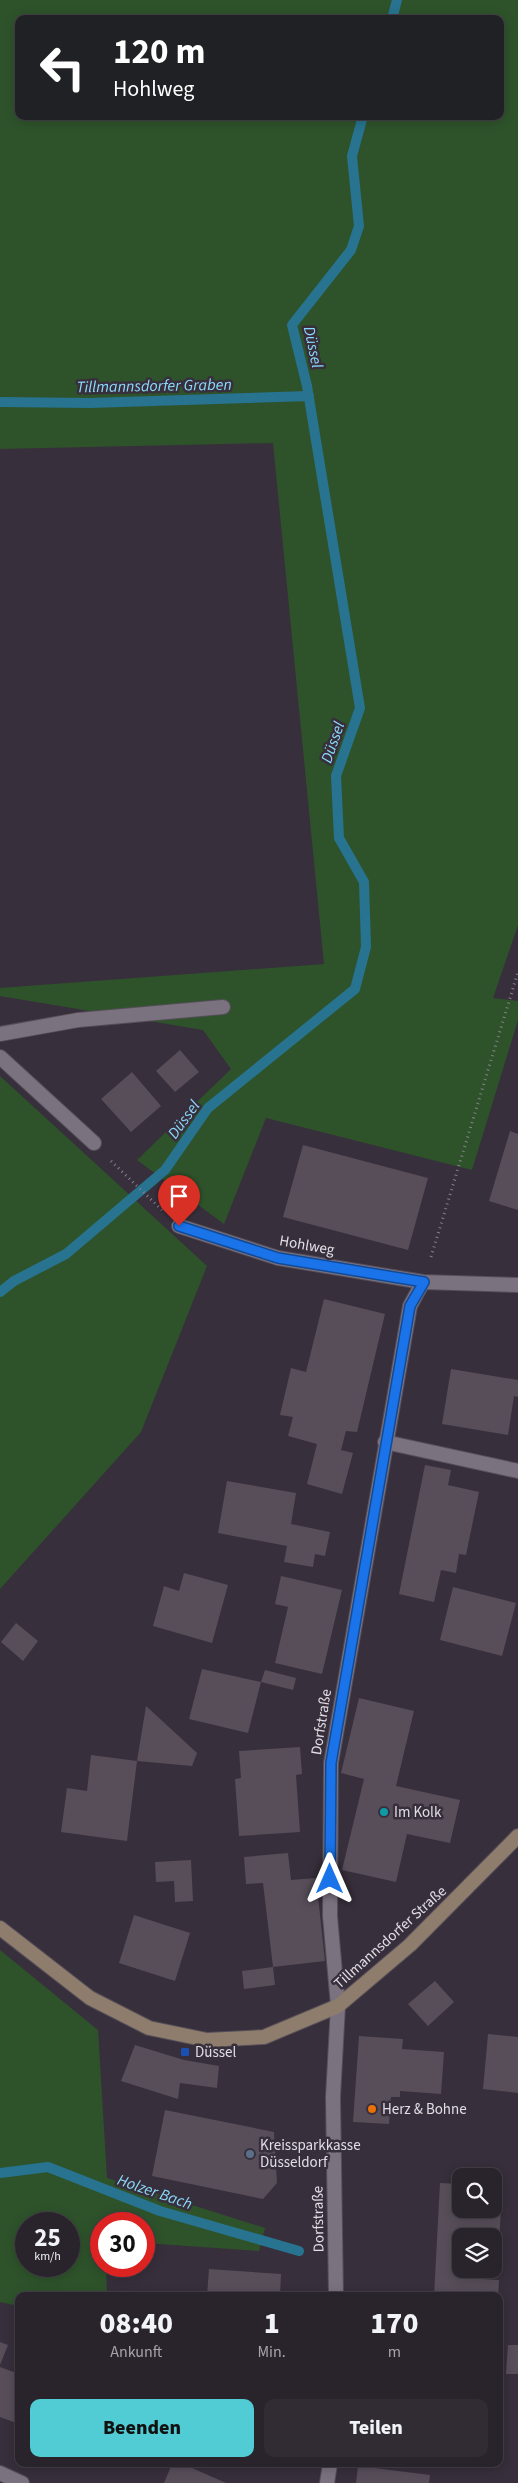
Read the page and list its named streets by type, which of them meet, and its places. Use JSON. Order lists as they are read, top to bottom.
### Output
{
  "streets": {
    "main road": ["Tillmannsdorfer Straße"],
    "street": ["Hohlweg", "Dorfstraße"]
  },
  "crossings": [
    ["Hohlweg", "Dorfstraße"],
    ["Dorfstraße", "Tillmannsdorfer Straße"]
  ],
  "water": ["Düssel", "Tillmannsdorfer Graben", "Holzer Bach"],
  "places": {
    "other": ["Im Kolk", "Herz & Bohne", "Kreissparkkasse Düsseldorf"],
    "transit": ["Düssel"]
  },
  "page": {
    "turn": ["120 m", "Hohlweg"],
    "speed": "25 km/h",
    "limit": "30",
    "eta": [
      "08:40",
      "Ankunft",
      "1",
      "Min.",
      "170",
      "m"
    ],
    "buttons": ["Beenden", "Teilen"]
  }
}
